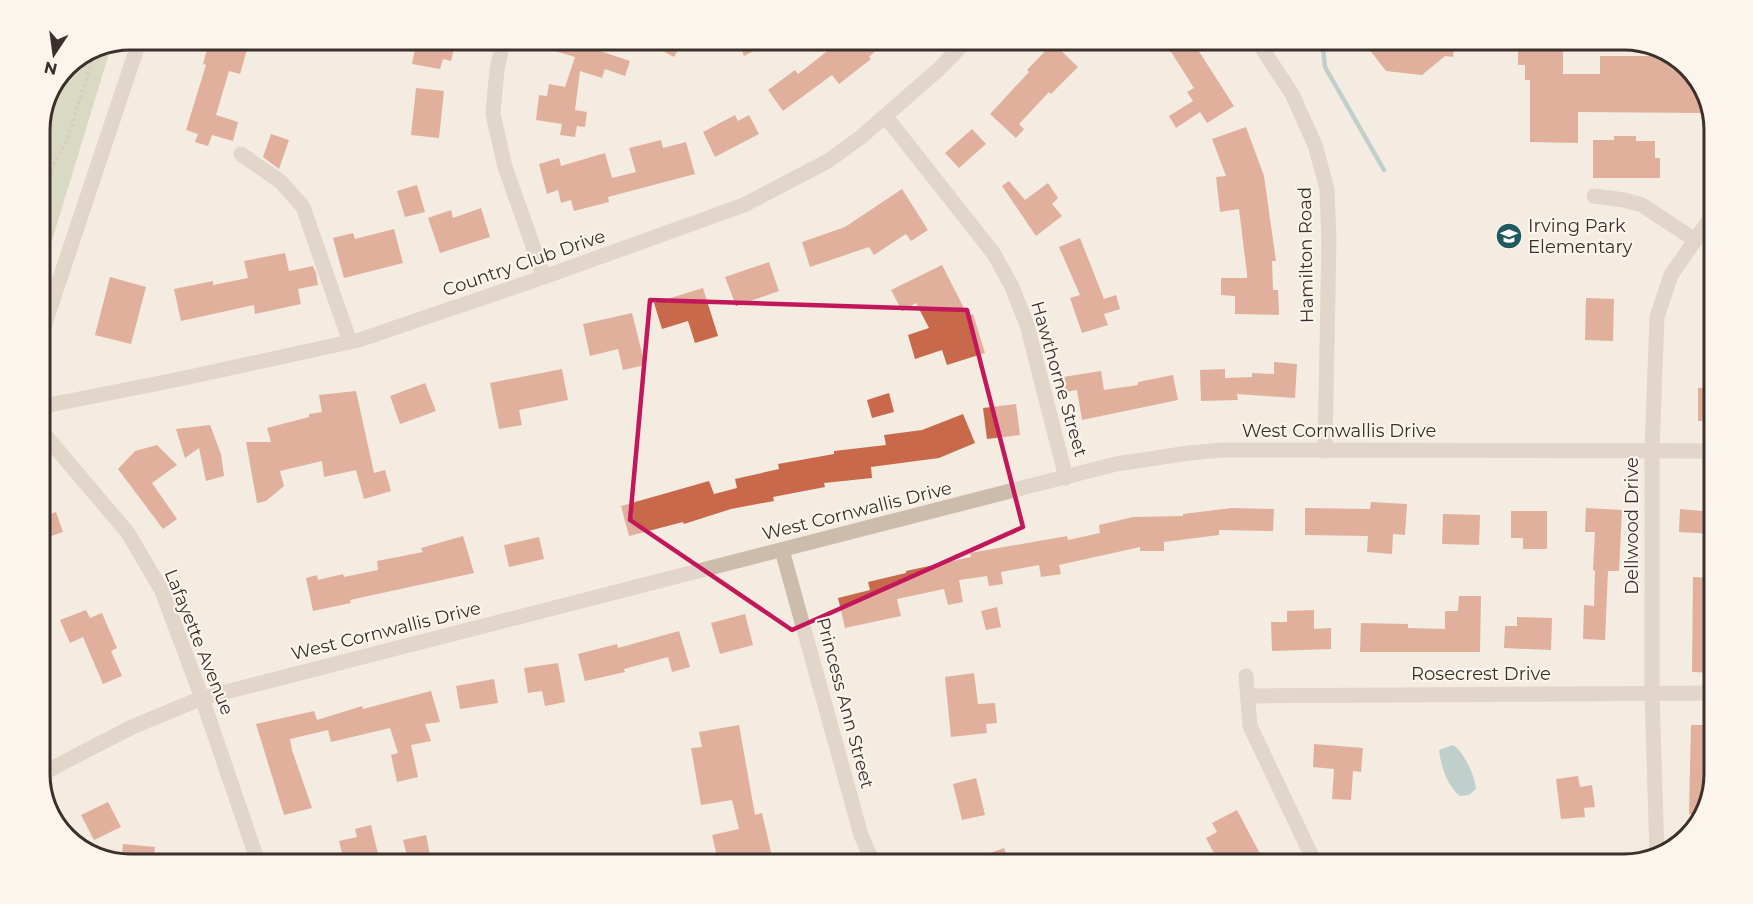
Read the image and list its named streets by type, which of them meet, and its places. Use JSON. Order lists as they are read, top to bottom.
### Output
{
  "streets": {
    "street": [
      "Hamilton Road",
      "Country Club Drive",
      "Hawthorne Street",
      "West Cornwallis Drive",
      "Dellwood Drive",
      "Lafayette Avenue",
      "Rosecrest Drive",
      "Princess Ann Street"
    ]
  },
  "crossings": [
    ["Hamilton Road", "West Cornwallis Drive"],
    ["Country Club Drive", "Hawthorne Street"],
    ["Hawthorne Street", "West Cornwallis Drive"],
    ["West Cornwallis Drive", "Dellwood Drive"],
    ["West Cornwallis Drive", "Lafayette Avenue"],
    ["West Cornwallis Drive", "Princess Ann Street"],
    ["Dellwood Drive", "Rosecrest Drive"]
  ],
  "places": {
    "school or university": ["Irving Park Elementary"]
  },
  "north": "bottom"
}
